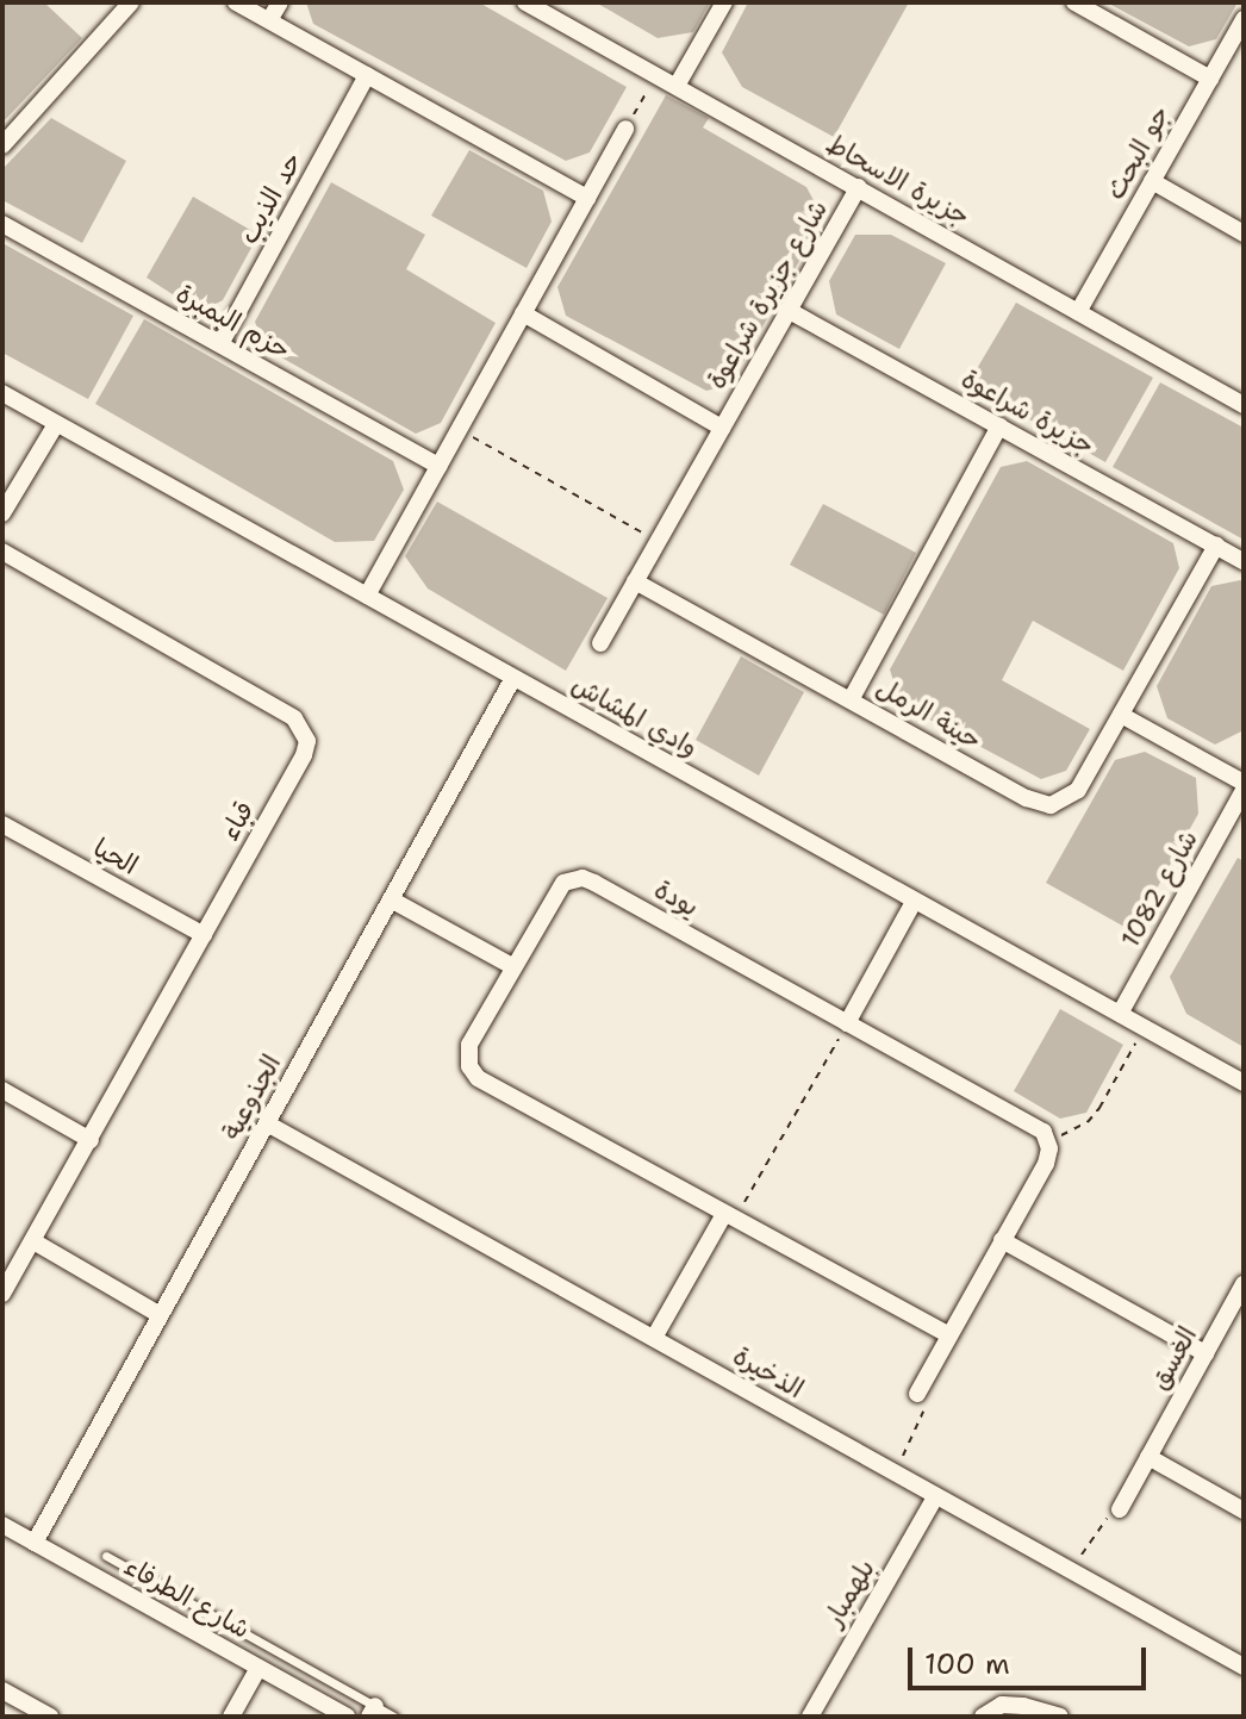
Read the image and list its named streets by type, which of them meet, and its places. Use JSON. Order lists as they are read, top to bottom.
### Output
{
  "streets": {
    "street": [
      "جو البحث",
      "جزيرة الاسحاط",
      "حد الذيب",
      "شارع جزيرة شراعوة",
      "حزم البمبرة",
      "جزيرة شراعوة",
      "حينة الرمل",
      "وادي المشاش",
      "قباء",
      "الحيا",
      "شارع 1082",
      "يودة",
      "الجذوعية",
      "الغسق",
      "الذخيرة",
      "بلهمبار",
      "شارع الطرفاء"
    ]
  },
  "crossings": [
    ["جو البحث", "جزيرة الاسحاط"],
    ["جزيرة الاسحاط", "شارع جزيرة شراعوة"],
    ["حد الذيب", "حزم البمبرة"],
    ["شارع جزيرة شراعوة", "جزيرة شراعوة"],
    ["جزيرة شراعوة", "حينة الرمل"],
    ["وادي المشاش", "شارع 1082"],
    ["وادي المشاش", "الجذوعية"],
    ["قباء", "الحيا"],
    ["الجذوعية", "الذخيرة"],
    ["الجذوعية", "شارع الطرفاء"],
    ["الذخيرة", "بلهمبار"]
  ],
  "scale_bar": "100 m"
}
